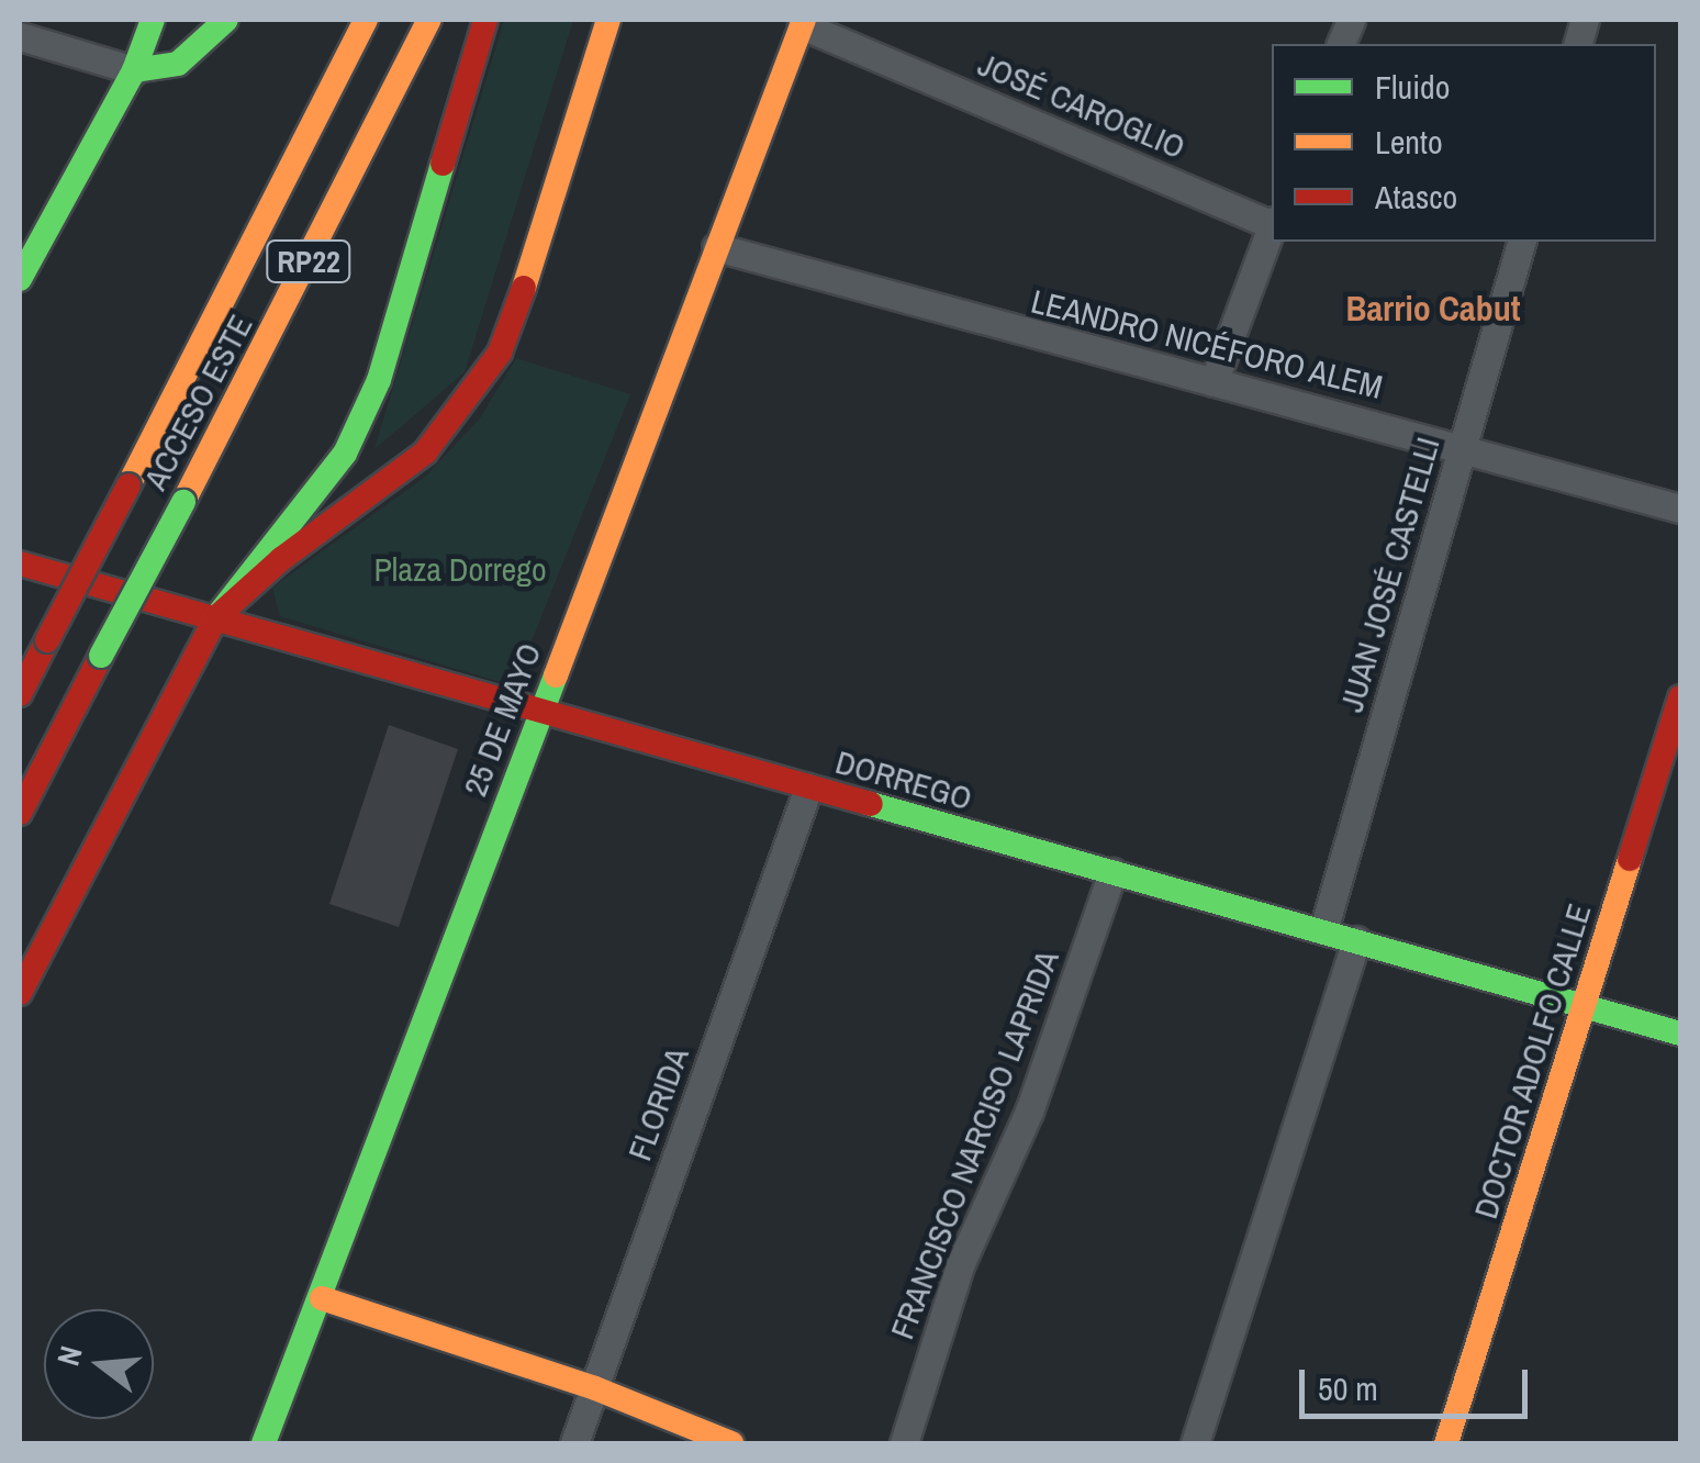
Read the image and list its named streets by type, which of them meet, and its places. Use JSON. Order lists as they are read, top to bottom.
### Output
{
  "streets": {
    "main road": [
      "RP22",
      "ACCESO ESTE",
      "25 DE MAYO",
      "DORREGO",
      "DOCTOR ADOLFO CALLE"
    ],
    "street": [
      "JOSÉ CAROGLIO",
      "LEANDRO NICÉFORO ALEM",
      "JUAN JOSÉ CASTELLI",
      "FLORIDA",
      "FRANCISCO NARCISO LAPRIDA"
    ]
  },
  "crossings": [
    ["JOSÉ CAROGLIO", "25 DE MAYO"],
    ["LEANDRO NICÉFORO ALEM", "JUAN JOSÉ CASTELLI"],
    ["LEANDRO NICÉFORO ALEM", "25 DE MAYO"],
    ["JUAN JOSÉ CASTELLI", "DORREGO"],
    ["25 DE MAYO", "DORREGO"],
    ["DORREGO", "DOCTOR ADOLFO CALLE"],
    ["DORREGO", "FLORIDA"],
    ["DORREGO", "FRANCISCO NARCISO LAPRIDA"]
  ],
  "districts": ["Barrio Cabut"],
  "parks": ["Plaza Dorrego"],
  "legend": ["Fluido", "Lento", "Atasco"],
  "scale_bar": "50 m",
  "north": "left"
}
